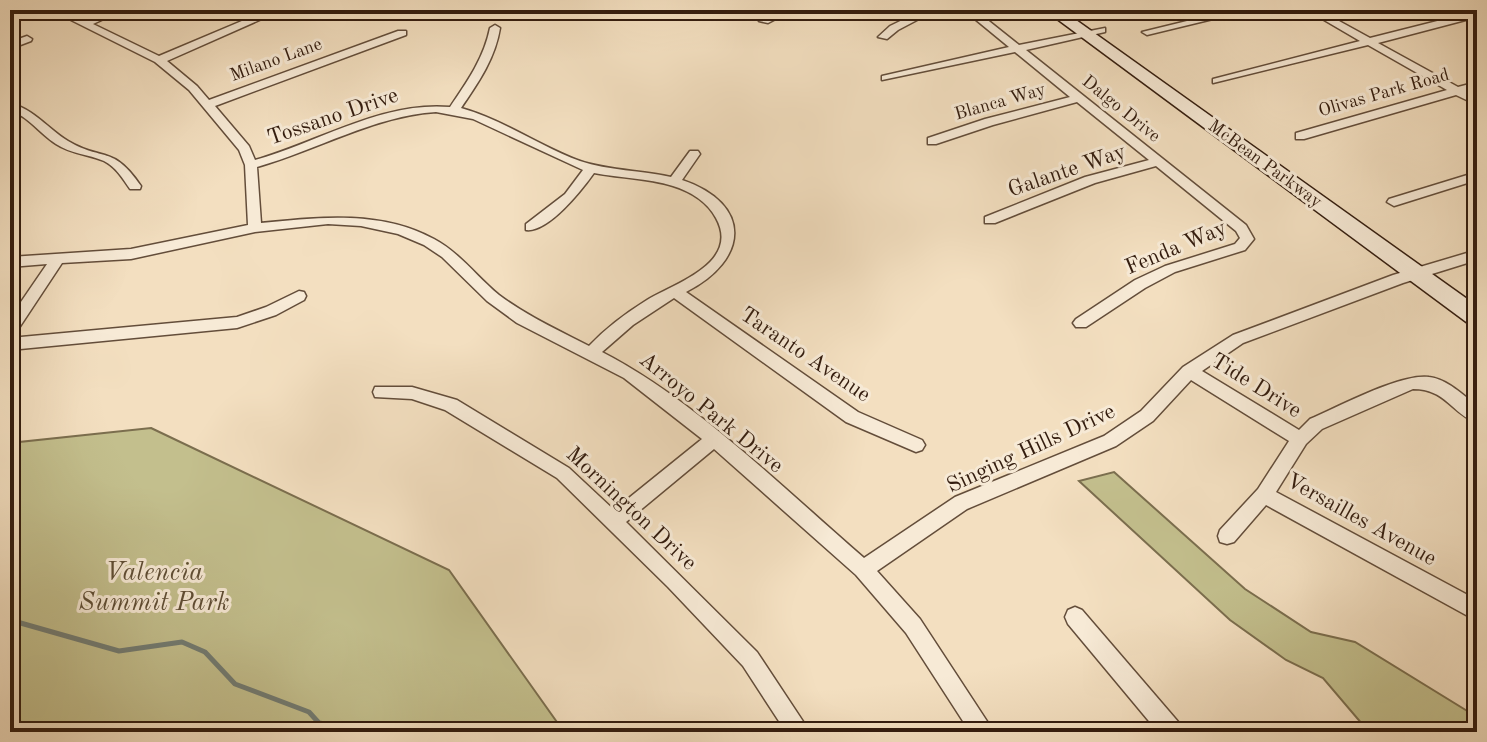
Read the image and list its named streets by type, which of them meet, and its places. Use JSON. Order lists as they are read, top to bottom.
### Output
{
  "streets": {
    "main road": ["McBean Parkway"],
    "street": [
      "Milano Lane",
      "Olivas Park Road",
      "Blanca Way",
      "Dalgo Drive",
      "Tossano Drive",
      "Galante Way",
      "Fenda Way",
      "Taranto Avenue",
      "Tide Drive",
      "Arroyo Park Drive",
      "Singing Hills Drive",
      "Mornington Drive",
      "Versailles Avenue"
    ]
  },
  "crossings": [
    ["Blanca Way", "Dalgo Drive"],
    ["Dalgo Drive", "Galante Way"],
    ["Dalgo Drive", "Fenda Way"],
    ["Tossano Drive", "Taranto Avenue"],
    ["Tossano Drive", "Arroyo Park Drive"],
    ["McBean Parkway", "Singing Hills Drive"],
    ["Tide Drive", "Singing Hills Drive"],
    ["Arroyo Park Drive", "Singing Hills Drive"]
  ],
  "parks": ["Valencia Summit Park"]
}
